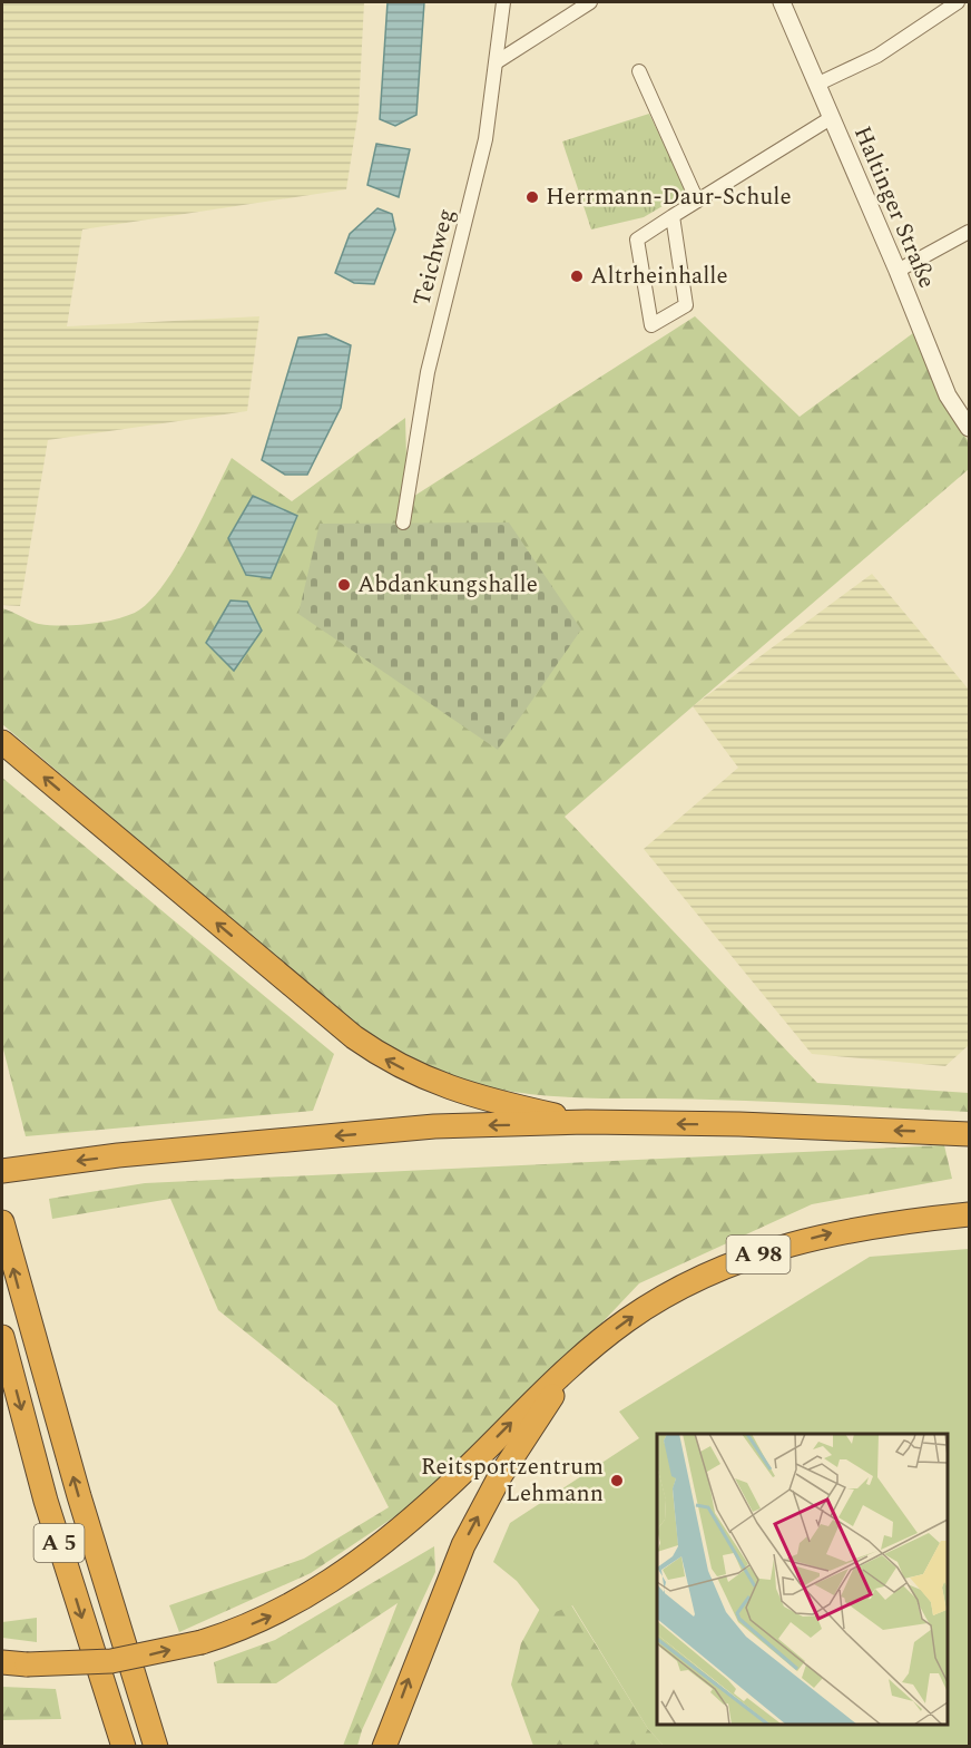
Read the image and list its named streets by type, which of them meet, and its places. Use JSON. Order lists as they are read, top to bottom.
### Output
{
  "streets": {
    "highway": ["A 98", "A 5"],
    "street": ["Haltinger Straße", "Teichweg"]
  },
  "places": [
    "Herrmann-Daur-Schule",
    "Altrheinhalle",
    "Abdankungshalle",
    "Reitsportzentrum Lehmann"
  ]
}
